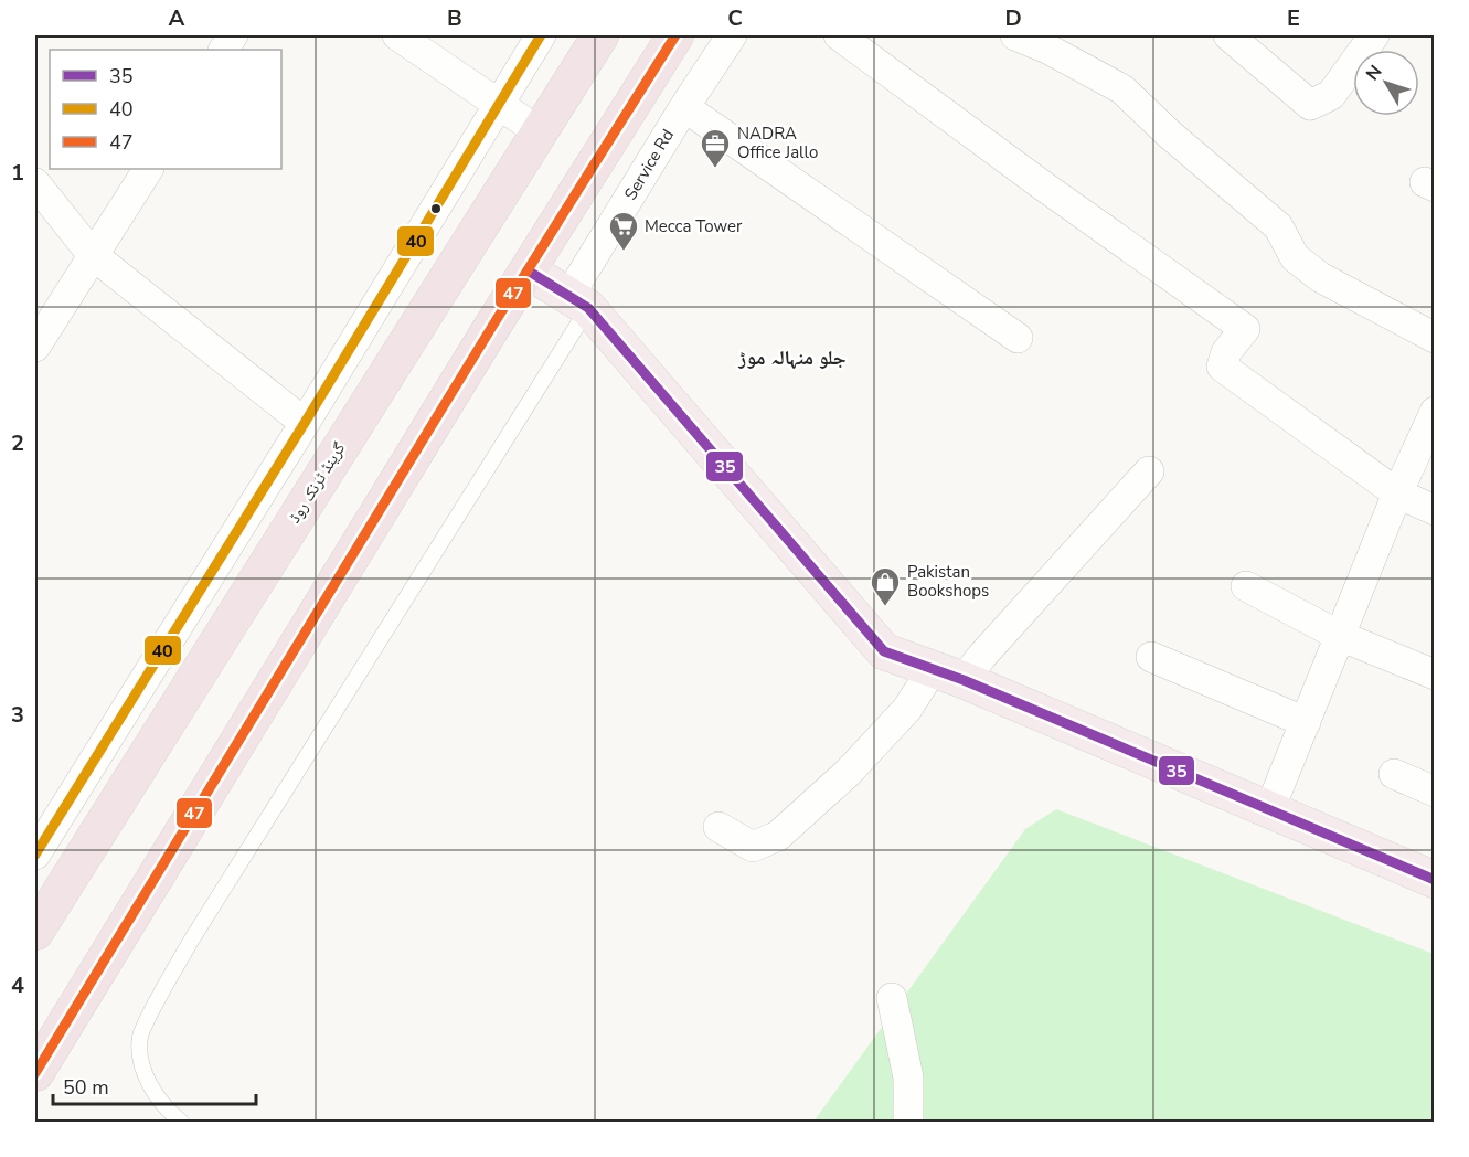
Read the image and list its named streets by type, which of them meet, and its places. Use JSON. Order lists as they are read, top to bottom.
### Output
{
  "streets": {
    "highway": ["گرینڈ ٹرنک روڈ"],
    "street": ["Service Rd"]
  },
  "districts": ["جلو منہالہ موڑ"],
  "places": {
    "office": ["NADRA Office Jallo"],
    "supermarket": ["Mecca Tower"],
    "shop": ["Pakistan Bookshops"]
  },
  "lines": ["transit line 40", "transit line 47", "transit line 35"],
  "legend": ["35", "40", "47"],
  "scale_bar": "50 m",
  "north": "top left",
  "grid": {
    "columns": [
      "A",
      "B",
      "C",
      "D",
      "E"
    ],
    "rows": [
      "1",
      "2",
      "3",
      "4"
    ]
  }
}
